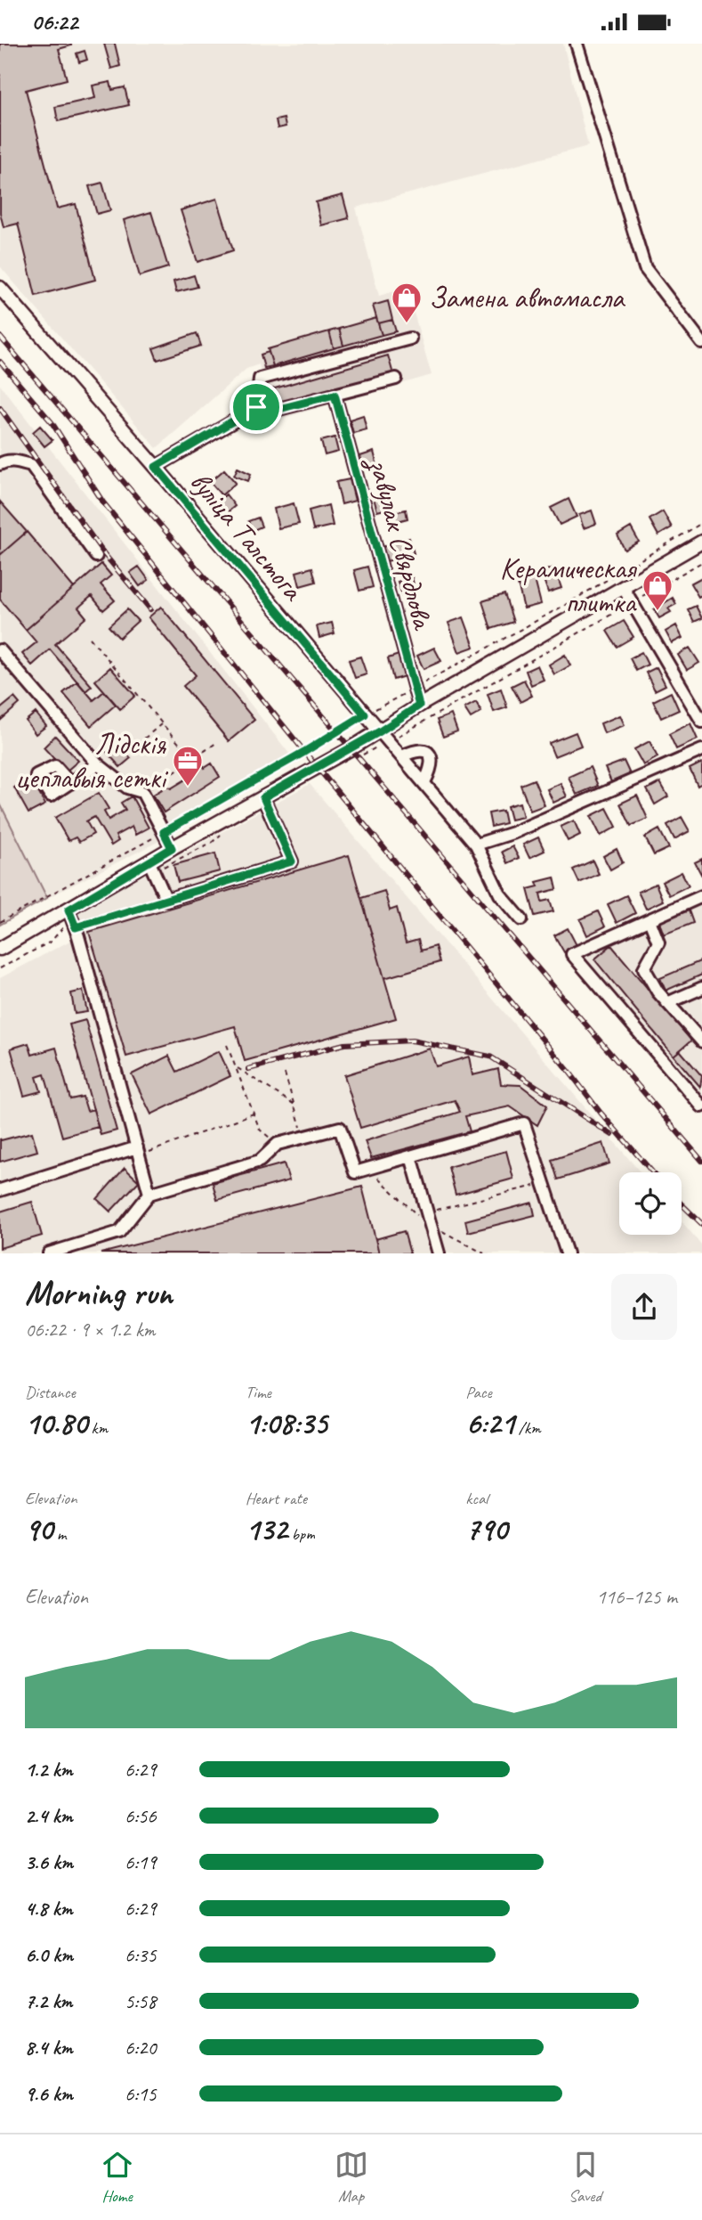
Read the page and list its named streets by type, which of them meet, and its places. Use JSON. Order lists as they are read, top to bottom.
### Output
{
  "streets": {
    "main road": ["вуліца Талстога"],
    "street": ["завулак Свярдлова"]
  },
  "places": {
    "shop": ["Замена автомасла", "Керамическая плитка"],
    "office": ["Лідскія цеплавыя сеткі"]
  },
  "page": {
    "status": "06:22",
    "heading": ["Morning run", "06:22 · 9 × 1.2 km"],
    "stats": [
      ["Distance", "10.80 km"],
      ["Time", "1:08:35"],
      ["Pace", "6:21 /km"],
      ["Elevation", "90 m"],
      ["Heart rate", "132 bpm"],
      ["kcal", "790"]
    ],
    "chart": ["Elevation", "116–125 m"],
    "list": [
      {
        "name": "1.2 km",
        "note": "6:29"
      },
      {
        "name": "2.4 km",
        "note": "6:56"
      },
      {
        "name": "3.6 km",
        "note": "6:19"
      },
      {
        "name": "4.8 km",
        "note": "6:29"
      },
      {
        "name": "6.0 km",
        "note": "6:35"
      },
      {
        "name": "7.2 km",
        "note": "5:58"
      },
      {
        "name": "8.4 km",
        "note": "6:20"
      },
      {
        "name": "9.6 km",
        "note": "6:15"
      }
    ],
    "tabs": ["Home", "Map", "Saved"]
  }
}
